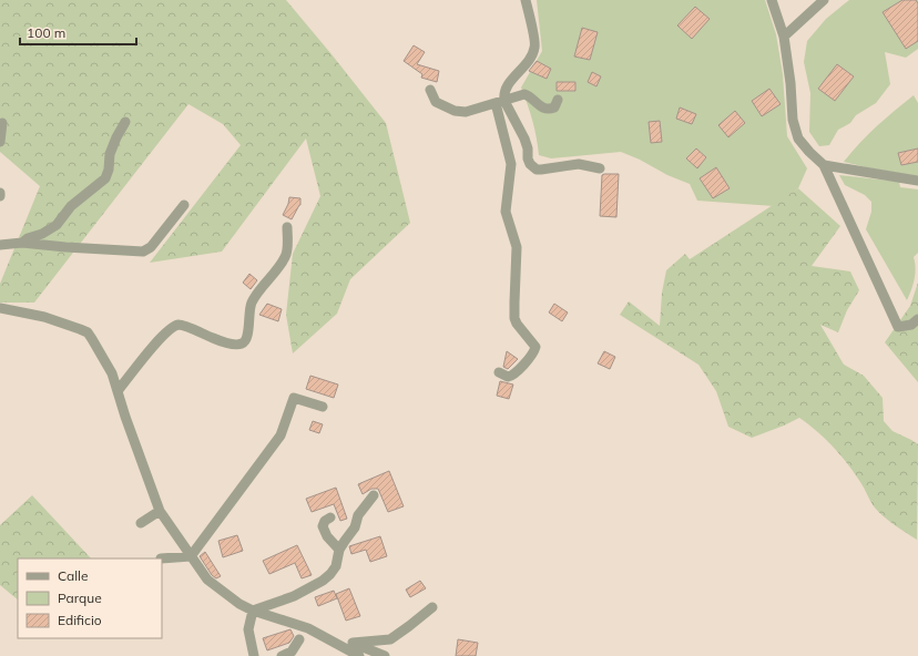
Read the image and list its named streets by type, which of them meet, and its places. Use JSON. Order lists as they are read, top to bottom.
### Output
{
  "legend": ["Calle", "Parque", "Edificio"],
  "scale_bar": "100 m"
}
